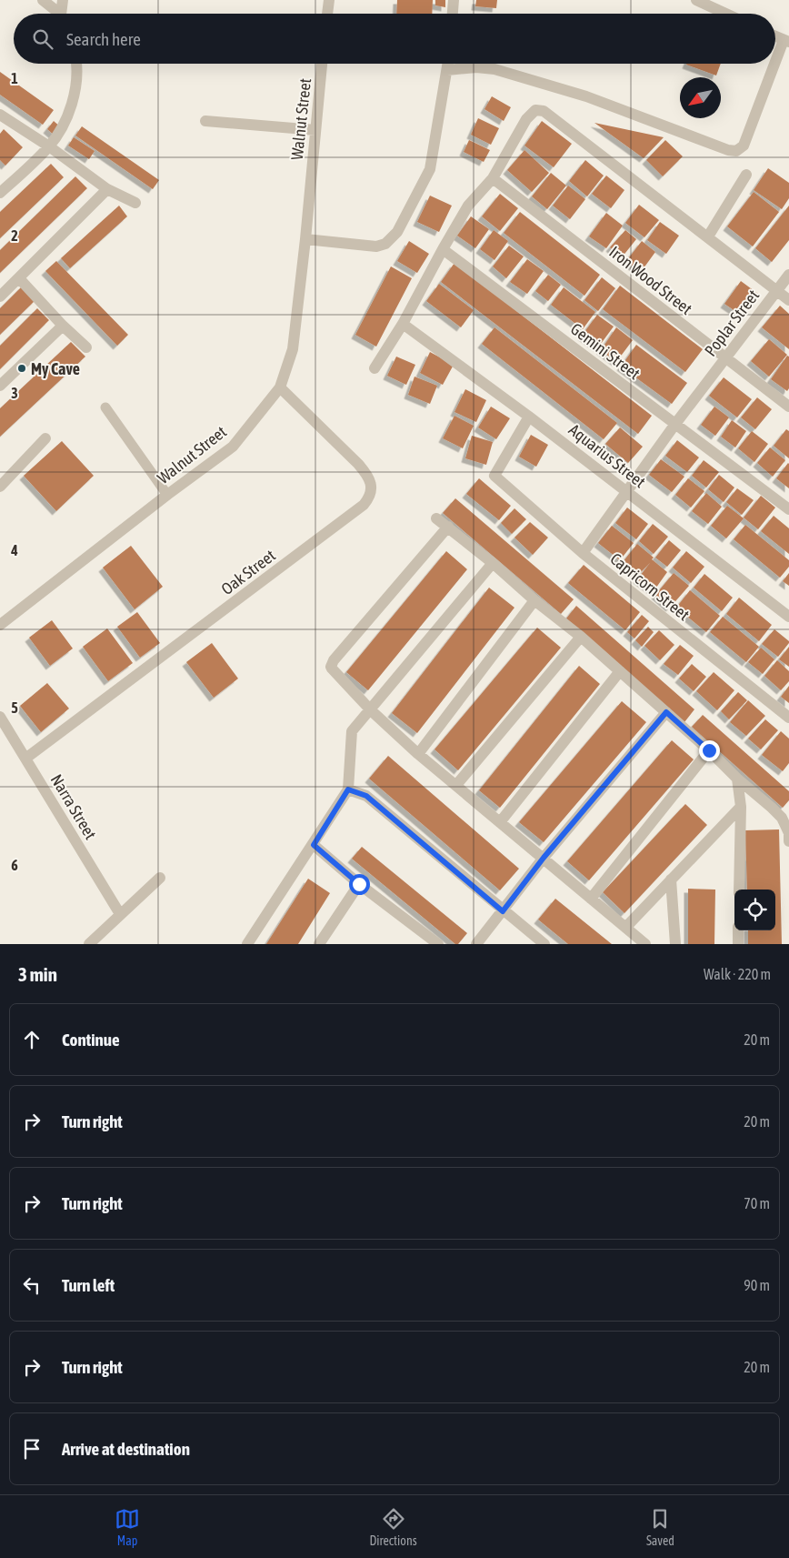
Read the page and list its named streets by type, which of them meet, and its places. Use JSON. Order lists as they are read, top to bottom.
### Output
{
  "streets": {
    "street": [
      "Walnut Street",
      "Iron Wood Street",
      "Poplar Street",
      "Gemini Street",
      "Aquarius Street",
      "Oak Street",
      "Capricorn Street",
      "Narra Street"
    ]
  },
  "crossings": [
    ["Walnut Street", "Oak Street"],
    ["Iron Wood Street", "Poplar Street"],
    ["Poplar Street", "Gemini Street"],
    ["Poplar Street", "Aquarius Street"],
    ["Poplar Street", "Capricorn Street"],
    ["Aquarius Street", "Capricorn Street"],
    ["Oak Street", "Narra Street"]
  ],
  "places": ["My Cave"],
  "north": "bottom left",
  "page": {
    "search": "Search here",
    "heading": ["3 min", "Walk · 220 m"],
    "list": [
      ["Continue", "20 m"],
      ["Turn right", "20 m"],
      ["Turn right", "70 m"],
      ["Turn left", "90 m"],
      ["Turn right", "20 m"],
      "Arrive at destination"
    ],
    "nav": ["Map", "Directions", "Saved"]
  },
  "grid": {
    "rows": [
      "1",
      "2",
      "3",
      "4",
      "5",
      "6"
    ]
  }
}
